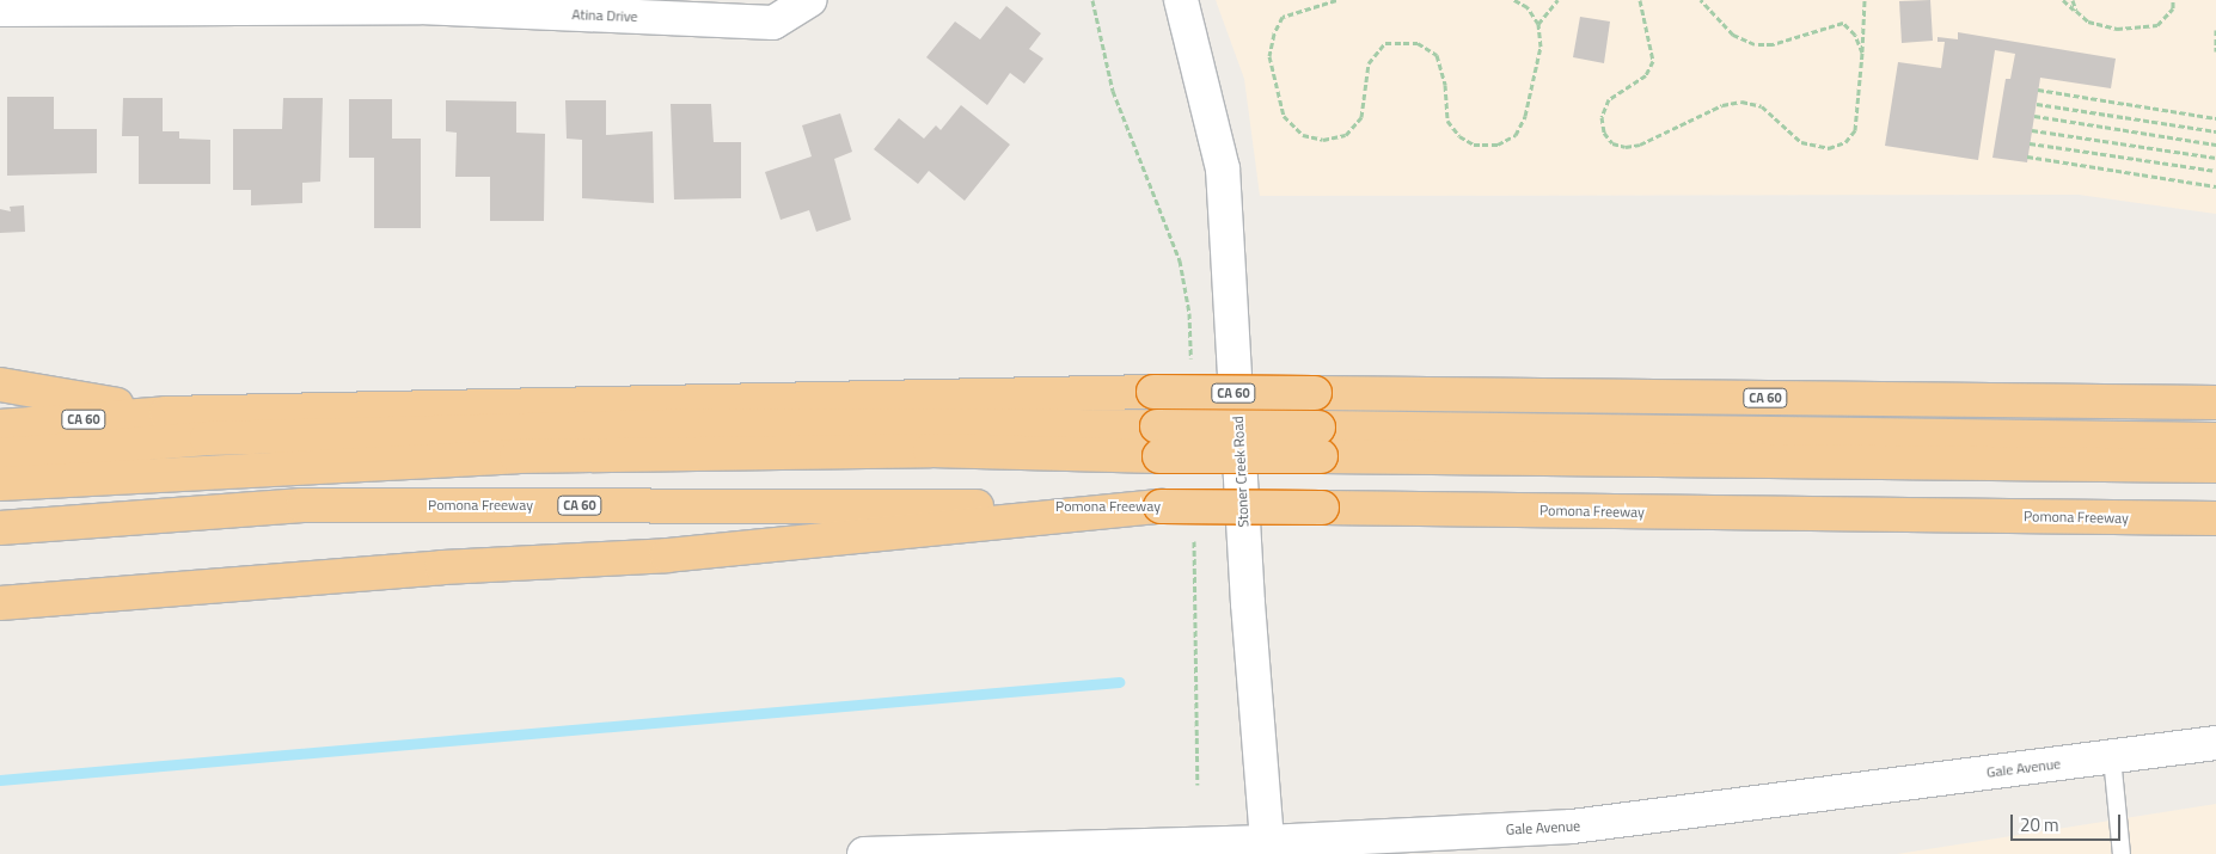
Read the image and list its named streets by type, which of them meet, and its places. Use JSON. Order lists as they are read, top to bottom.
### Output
{
  "streets": {
    "highway": ["CA 60", "Pomona Freeway"],
    "street": ["Atina Drive", "Stoner Creek Road", "Gale Avenue"]
  },
  "crossings": [
    ["Stoner Creek Road", "Gale Avenue"]
  ],
  "scale_bar": "20 m"
}
